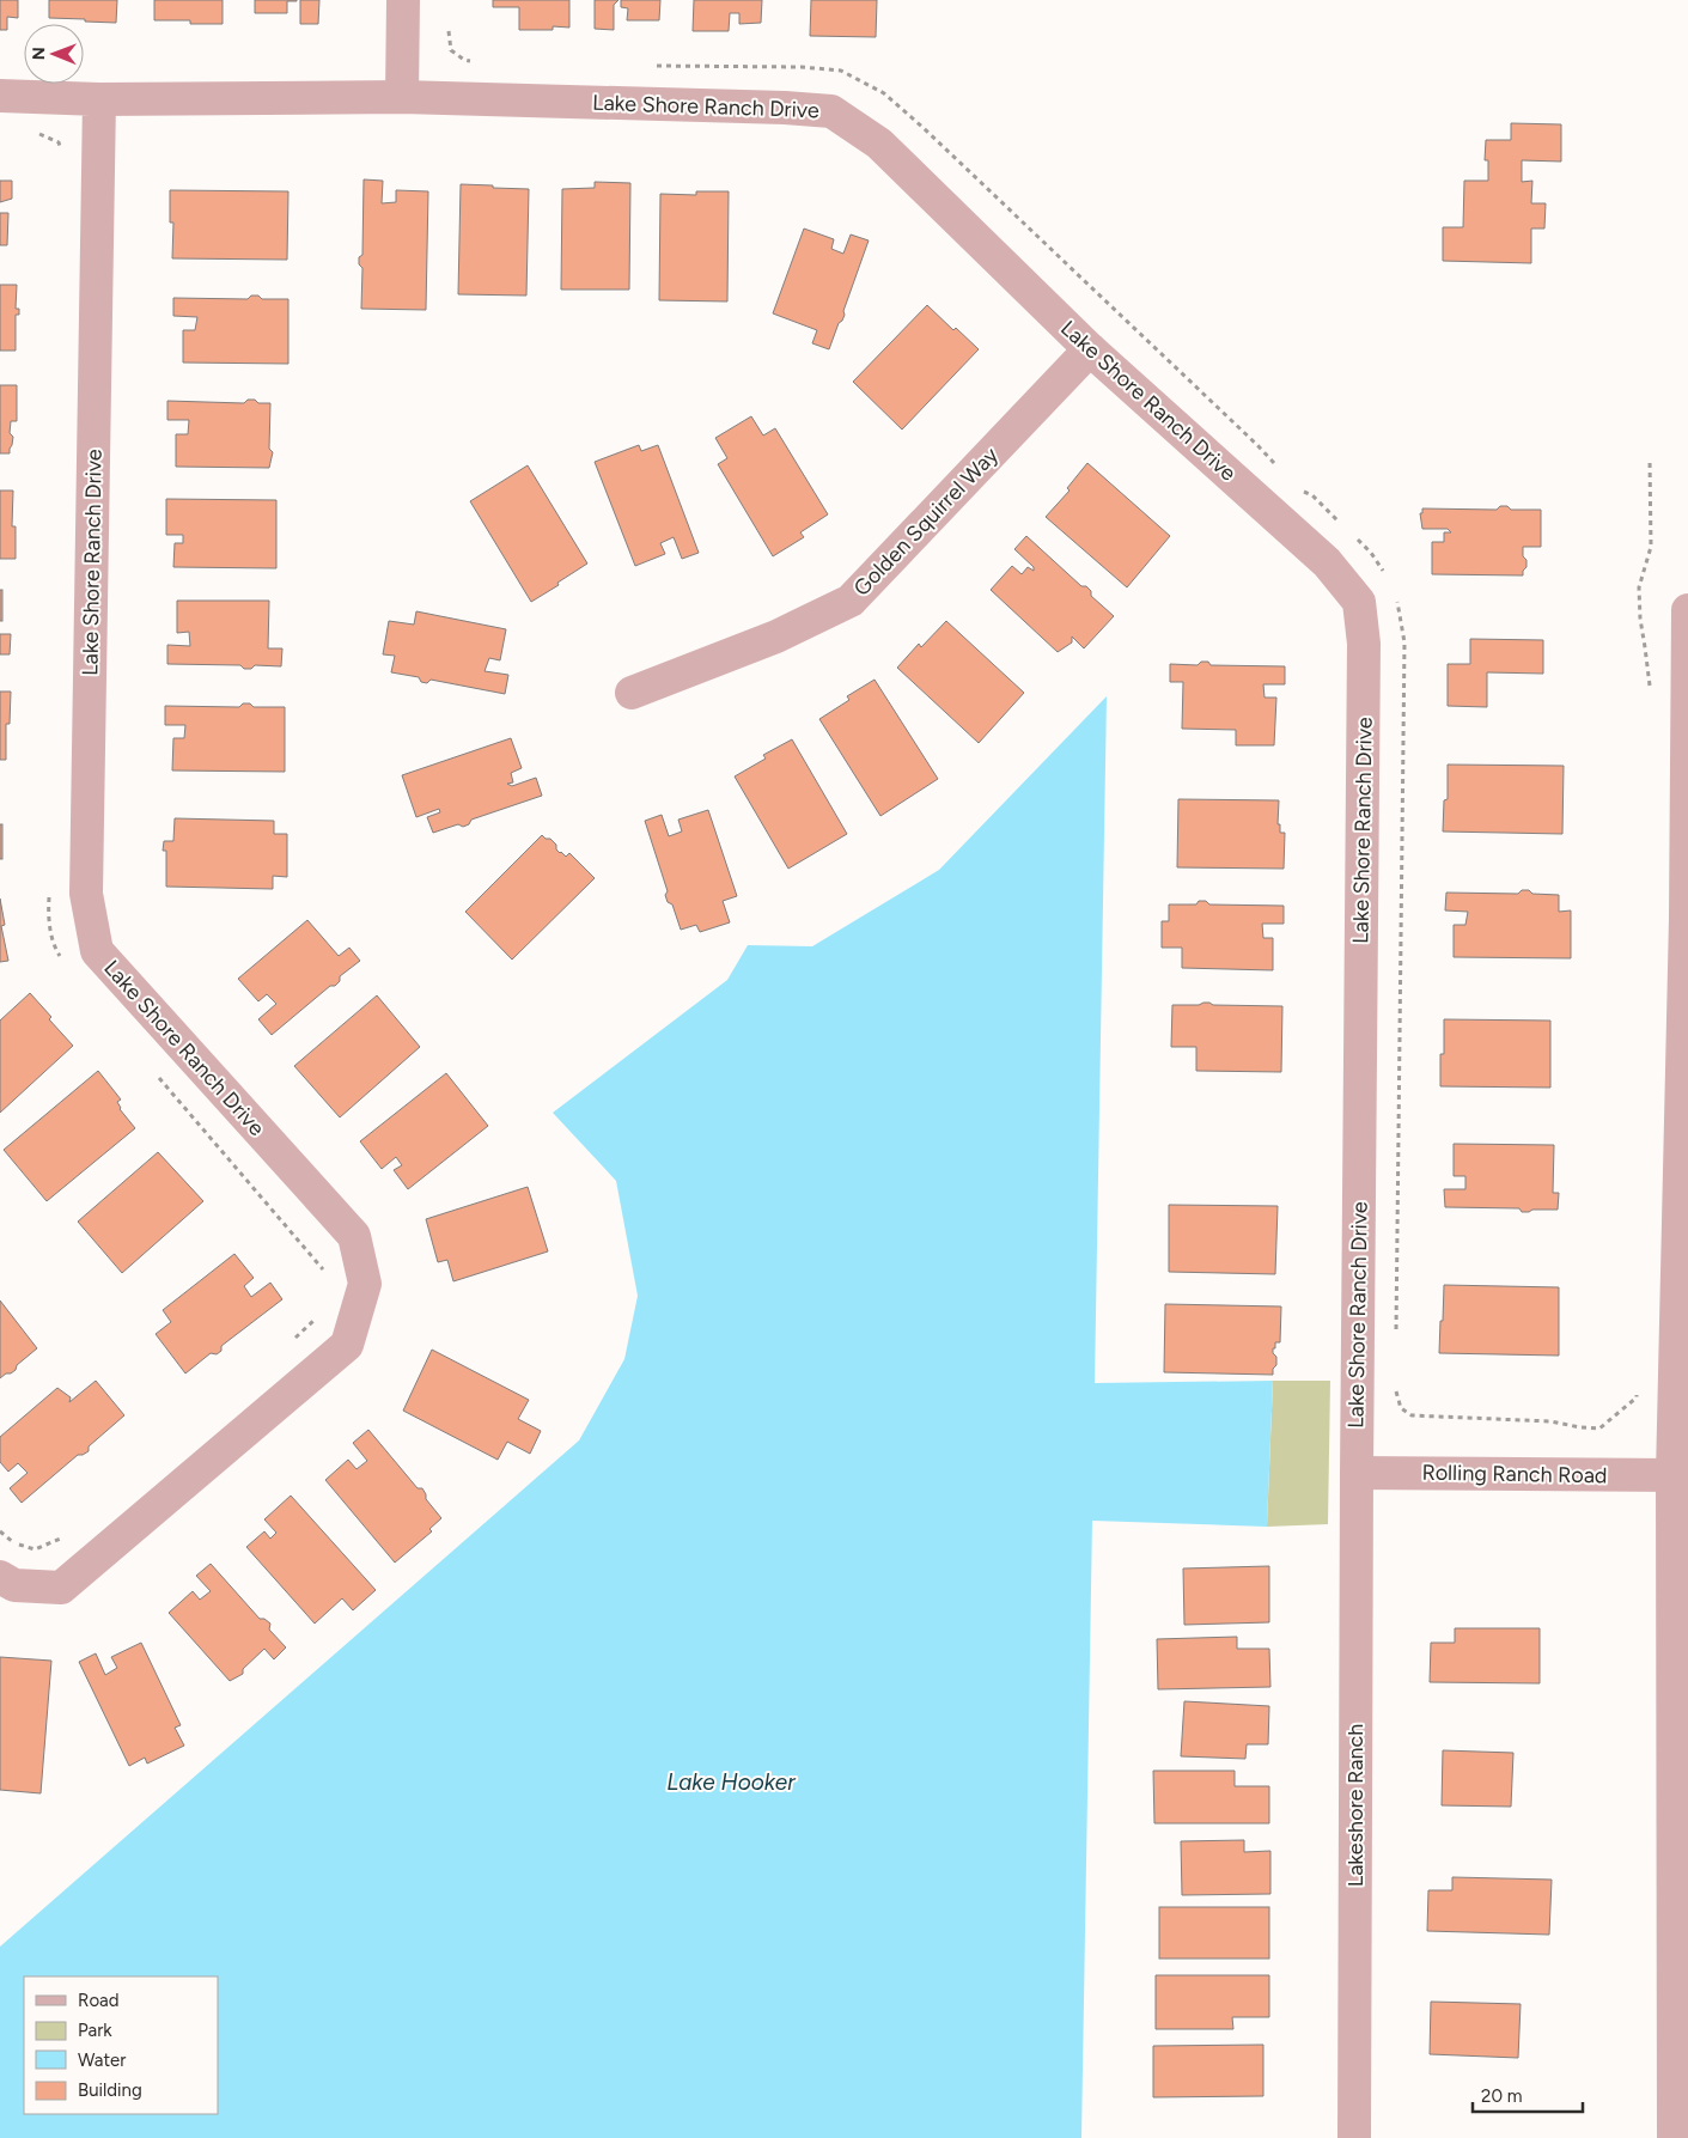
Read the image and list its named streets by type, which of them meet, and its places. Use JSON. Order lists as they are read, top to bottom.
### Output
{
  "streets": {
    "street": [
      "Lake Shore Ranch Drive",
      "Golden Squirrel Way",
      "Rolling Ranch Road",
      "Lakeshore Ranch"
    ]
  },
  "crossings": [
    ["Lake Shore Ranch Drive", "Golden Squirrel Way"],
    ["Lake Shore Ranch Drive", "Rolling Ranch Road"],
    ["Lake Shore Ranch Drive", "Lakeshore Ranch"],
    ["Rolling Ranch Road", "Lakeshore Ranch"]
  ],
  "water": ["Lake Hooker"],
  "legend": [
    "Road",
    "Park",
    "Water",
    "Building"
  ],
  "scale_bar": "20 m",
  "north": "left"
}
